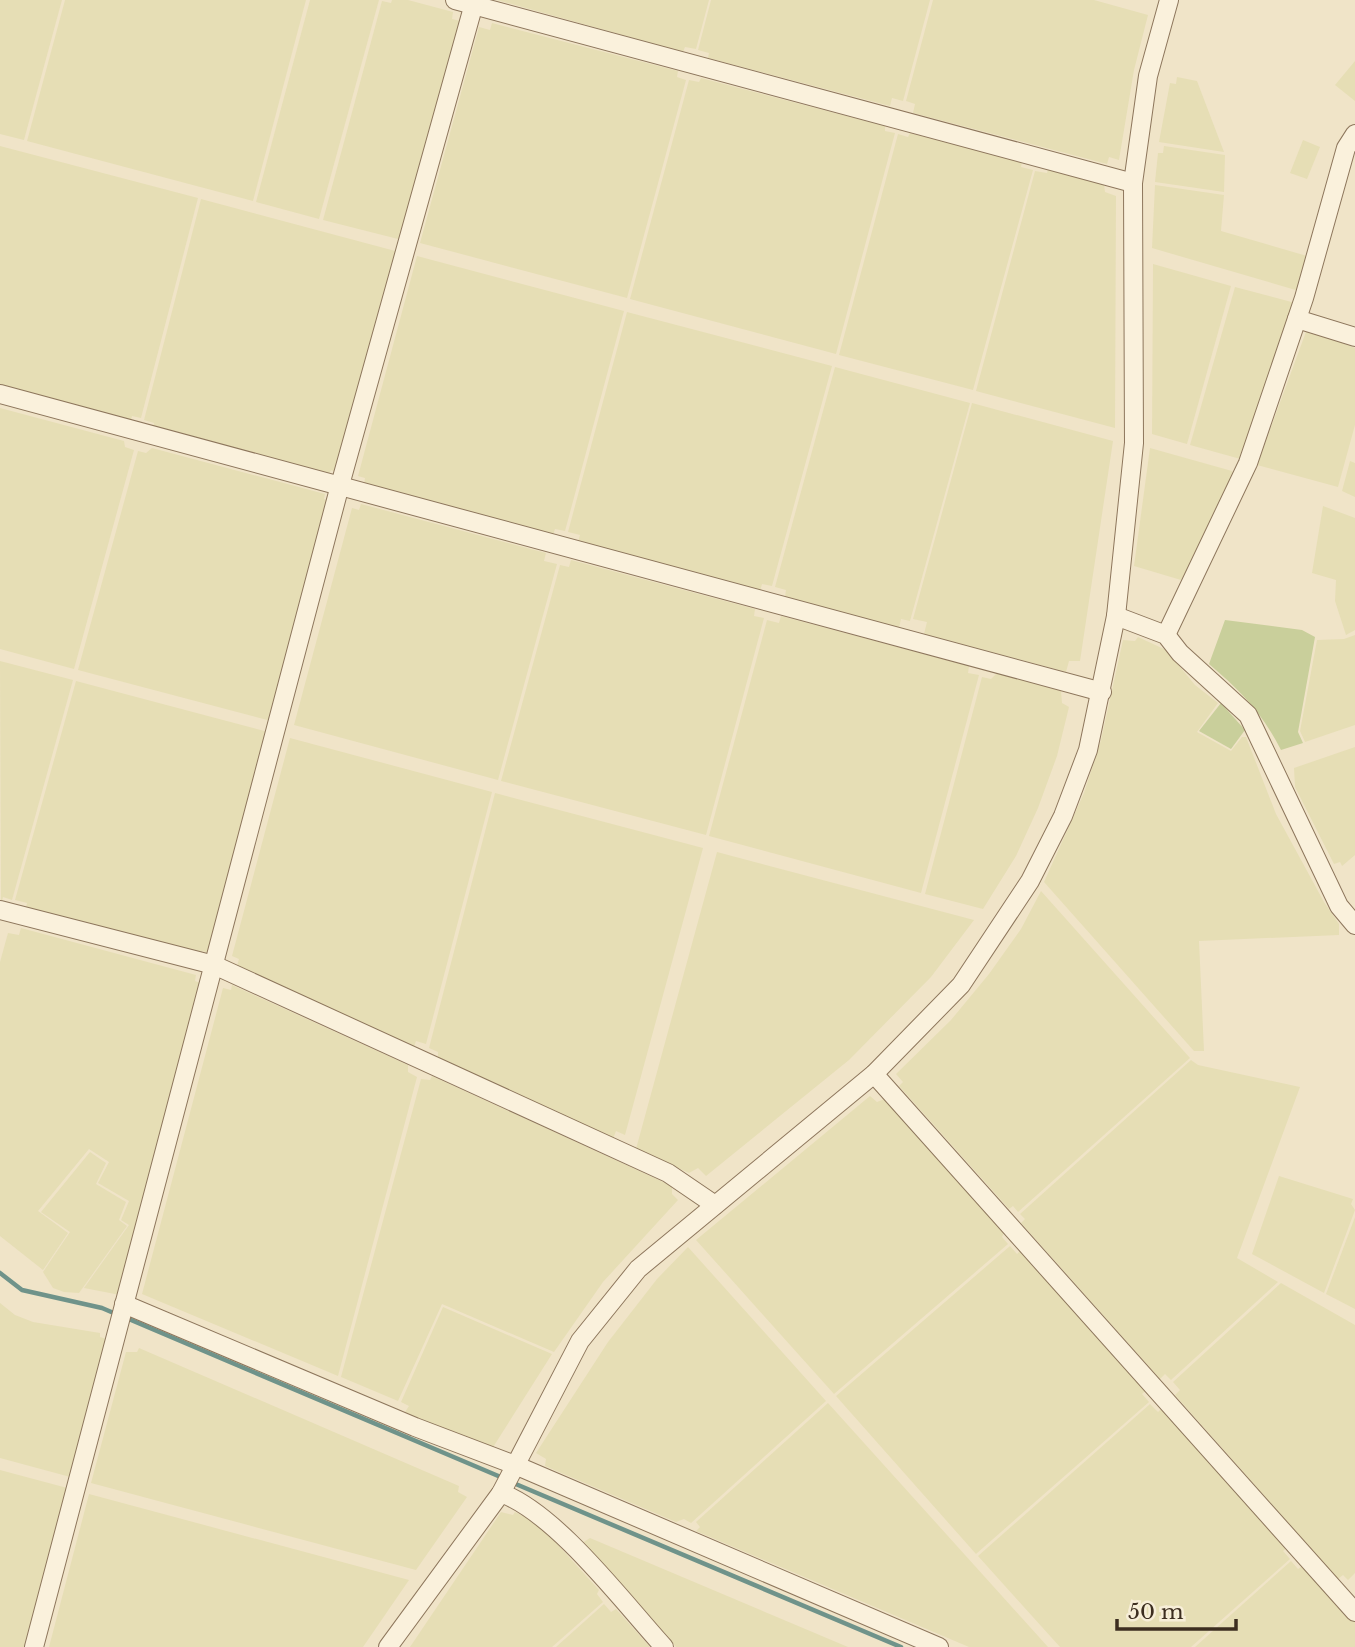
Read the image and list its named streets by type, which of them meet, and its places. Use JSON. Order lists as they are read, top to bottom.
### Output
{
  "scale_bar": "50 m"
}
